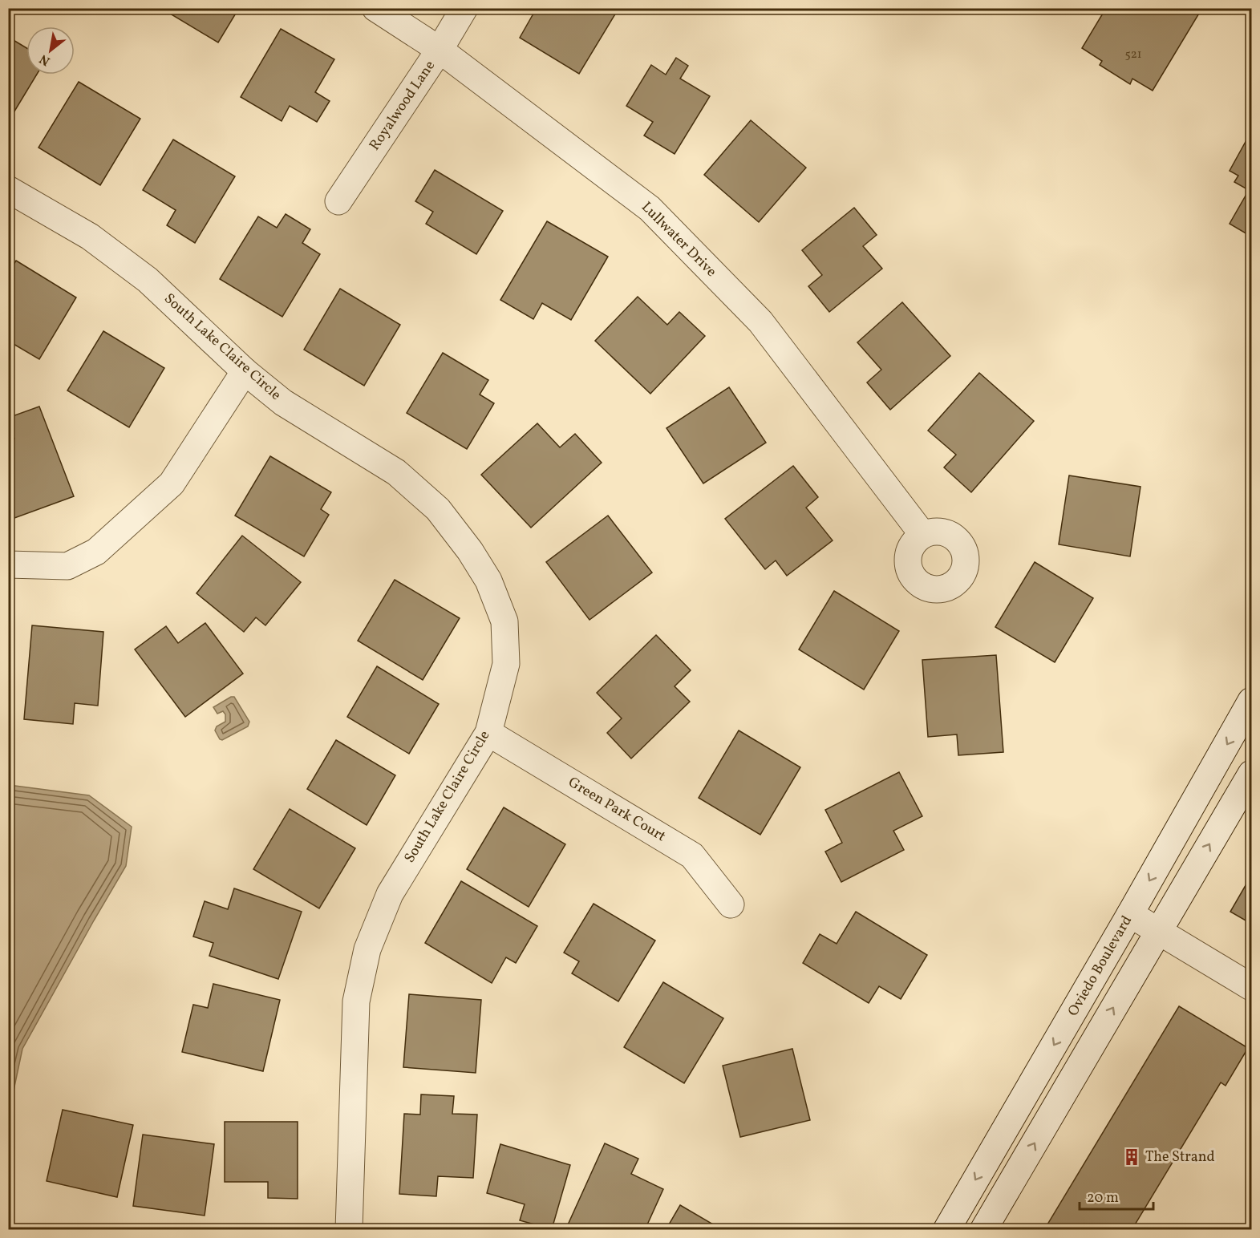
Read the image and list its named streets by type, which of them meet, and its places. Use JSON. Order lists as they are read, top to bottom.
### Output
{
  "streets": {
    "street": [
      "Royalwood Lane",
      "Lullwater Drive",
      "South Lake Claire Circle",
      "Green Park Court",
      "Oviedo Boulevard"
    ]
  },
  "crossings": [
    ["Royalwood Lane", "Lullwater Drive"],
    ["South Lake Claire Circle", "Green Park Court"]
  ],
  "places": {
    "building": ["The Strand"]
  },
  "house_numbers": ["521"],
  "scale_bar": "20 m",
  "north": "bottom left"
}
